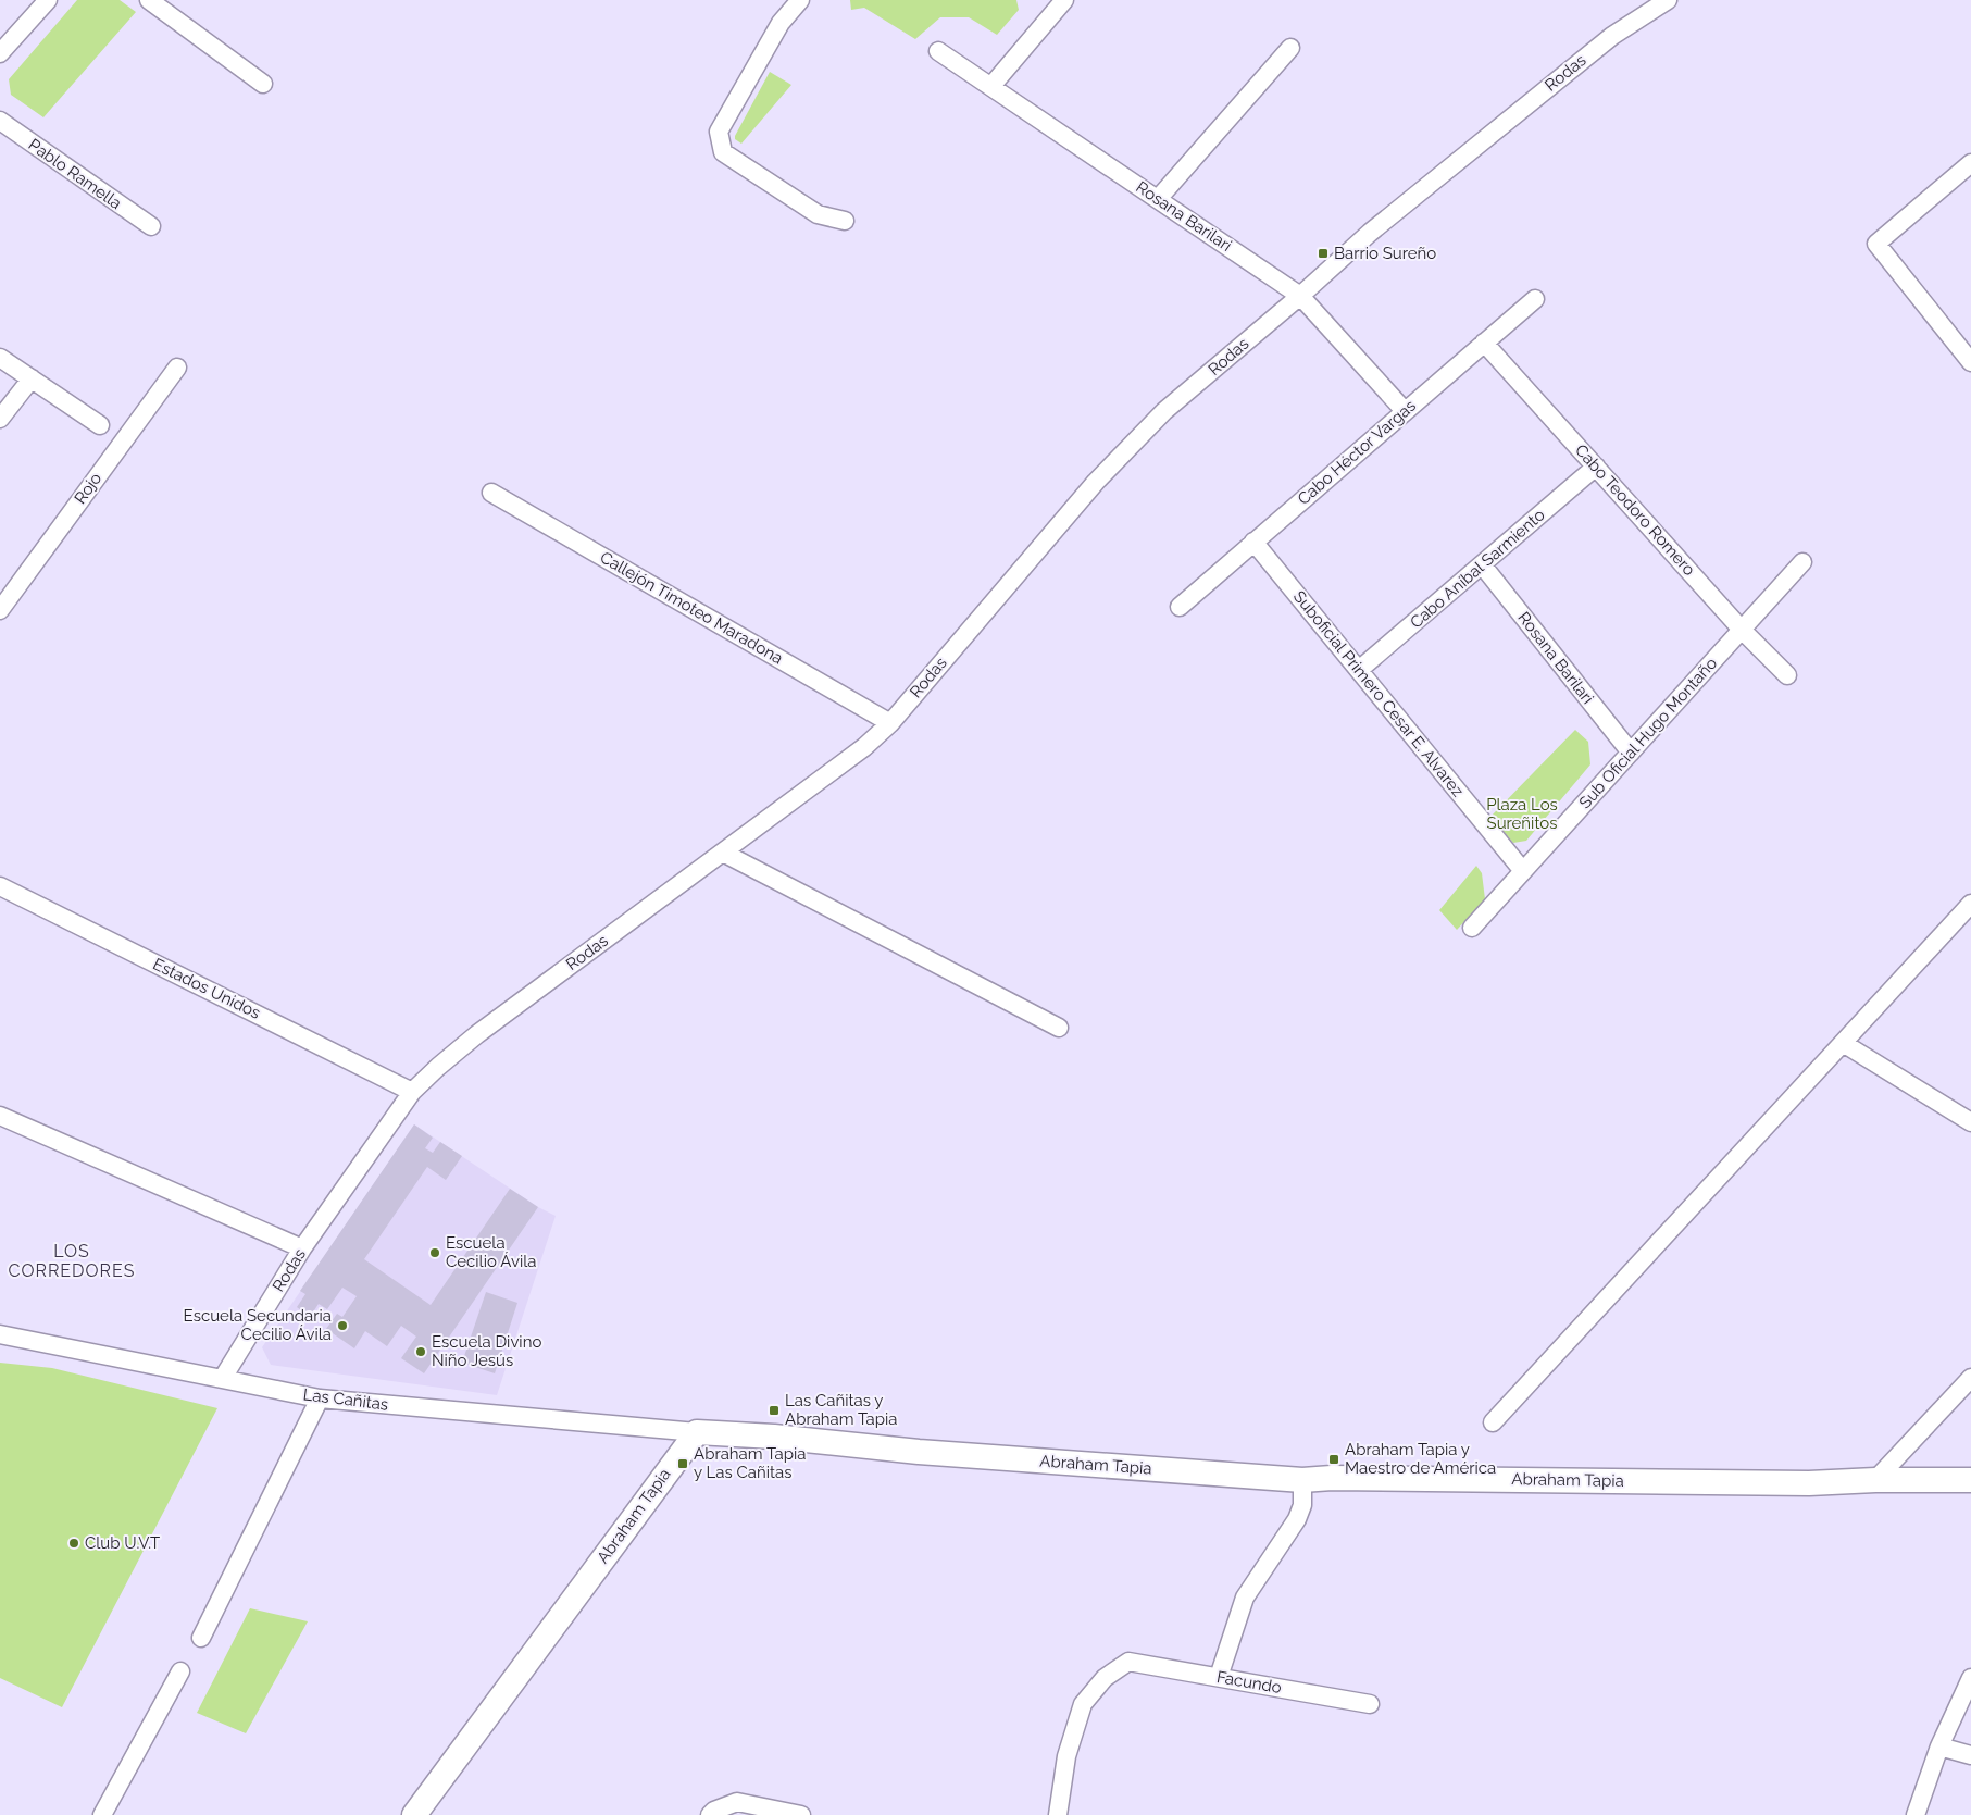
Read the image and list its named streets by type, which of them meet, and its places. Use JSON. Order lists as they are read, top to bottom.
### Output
{
  "streets": {
    "street": [
      "Rodas",
      "Pablo Ramella",
      "Rosana Barilari",
      "Cabo Héctor Vargas",
      "Rojo",
      "Cabo Teodoro Romero",
      "Cabo Aníbal Sarmiento",
      "Callejón Timoteo Maradona",
      "Suboficial Primero Cesar E. Alvarez",
      "Sub Oficial Hugo Montaño",
      "Estados Unidos",
      "Las Cañitas",
      "Abraham Tapia",
      "Facundo"
    ]
  },
  "crossings": [
    ["Rodas", "Rosana Barilari"],
    ["Rodas", "Callejón Timoteo Maradona"],
    ["Rodas", "Estados Unidos"],
    ["Rodas", "Las Cañitas"],
    ["Rosana Barilari", "Cabo Héctor Vargas"],
    ["Rosana Barilari", "Cabo Aníbal Sarmiento"],
    ["Rosana Barilari", "Sub Oficial Hugo Montaño"],
    ["Cabo Héctor Vargas", "Cabo Teodoro Romero"],
    ["Cabo Héctor Vargas", "Suboficial Primero Cesar E. Alvarez"],
    ["Cabo Teodoro Romero", "Cabo Aníbal Sarmiento"],
    ["Cabo Teodoro Romero", "Sub Oficial Hugo Montaño"],
    ["Cabo Aníbal Sarmiento", "Suboficial Primero Cesar E. Alvarez"],
    ["Suboficial Primero Cesar E. Alvarez", "Sub Oficial Hugo Montaño"],
    ["Las Cañitas", "Abraham Tapia"]
  ],
  "districts": ["LOS CORREDORES"],
  "parks": ["Plaza Los Sureñitos"],
  "places": {
    "transit": [
      "Barrio Sureño",
      "Las Cañitas y Abraham Tapia",
      "Abraham Tapia y Maestro de América",
      "Abraham Tapia y Las Cañitas"
    ],
    "other": [
      "Escuela Cecilio Ávila",
      "Escuela Secundaria Cecilio Ávila",
      "Escuela Divino Niño Jesús",
      "Club U.V.T"
    ]
  }
}
